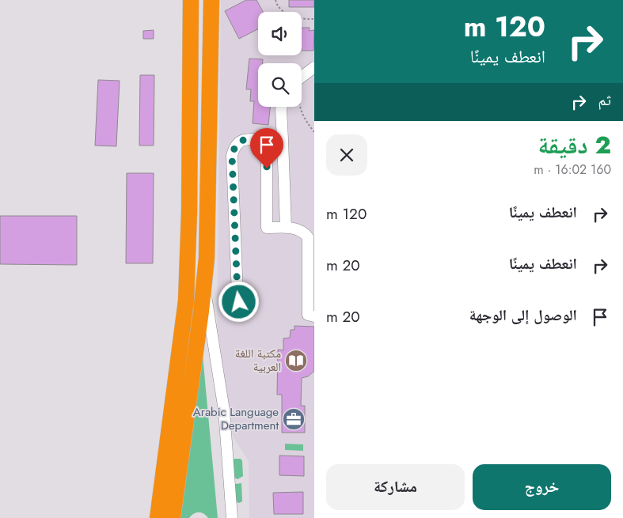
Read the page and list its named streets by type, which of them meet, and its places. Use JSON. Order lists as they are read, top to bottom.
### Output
{
  "places": {
    "library": ["مكتبة اللغة العربية"],
    "office": ["Arabic Language Department"]
  },
  "page": {
    "turn": ["120 m", "انعطف يمينًا"],
    "then": "ثم",
    "heading": ["2 دقيقة", "160 m · 16:02"],
    "list": [
      {
        "name": "انعطف يمينًا",
        "value": "120 m"
      },
      {
        "name": "انعطف يمينًا",
        "value": "20 m"
      },
      {
        "name": "الوصول إلى الوجهة",
        "value": "20 m"
      }
    ],
    "buttons": ["خروج", "مشاركة"]
  }
}
